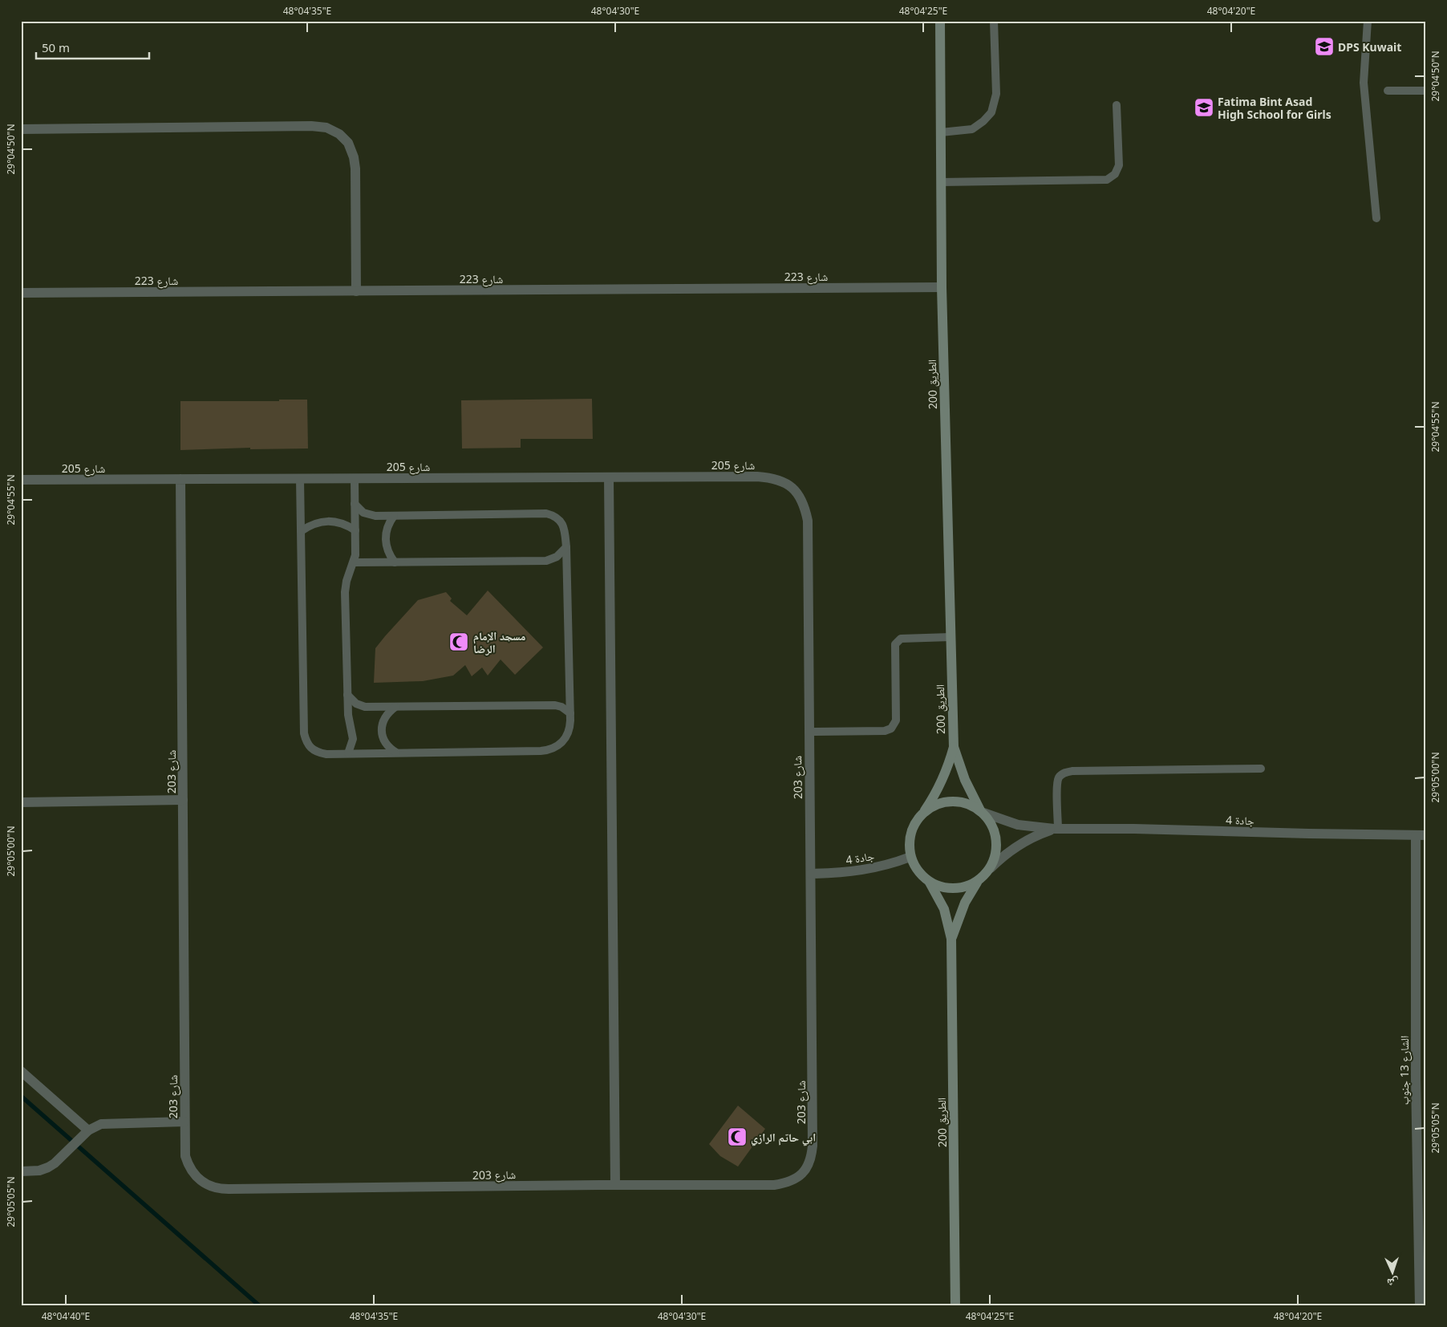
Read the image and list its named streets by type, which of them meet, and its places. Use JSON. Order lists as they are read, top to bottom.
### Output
{
  "streets": {
    "main road": ["الطريق 200"],
    "street": [
      "شارع 223",
      "شارع 205",
      "شارع 203",
      "جادة 4",
      "الشارع 13 جنوب"
    ]
  },
  "crossings": [
    ["شارع 223", "الطريق 200"],
    ["الطريق 200", "جادة 4"],
    ["شارع 205", "شارع 203"],
    ["شارع 203", "جادة 4"],
    ["جادة 4", "الشارع 13 جنوب"]
  ],
  "places": {
    "school or university": ["DPS Kuwait", "Fatima Bint Asad High School for Girls"],
    "mosque": ["مسجد الإمام الرضا", "ابي حاتم الرازي"]
  },
  "scale_bar": "50 m",
  "north": "bottom",
  "coordinates": [
    "48°04'35\"E",
    "48°04'30\"E",
    "48°04'25\"E",
    "48°04'20\"E",
    "29°04'50\"N",
    "29°04'55\"N",
    "29°05'00\"N",
    "29°05'05\"N",
    "48°04'40\"E"
  ]
}
